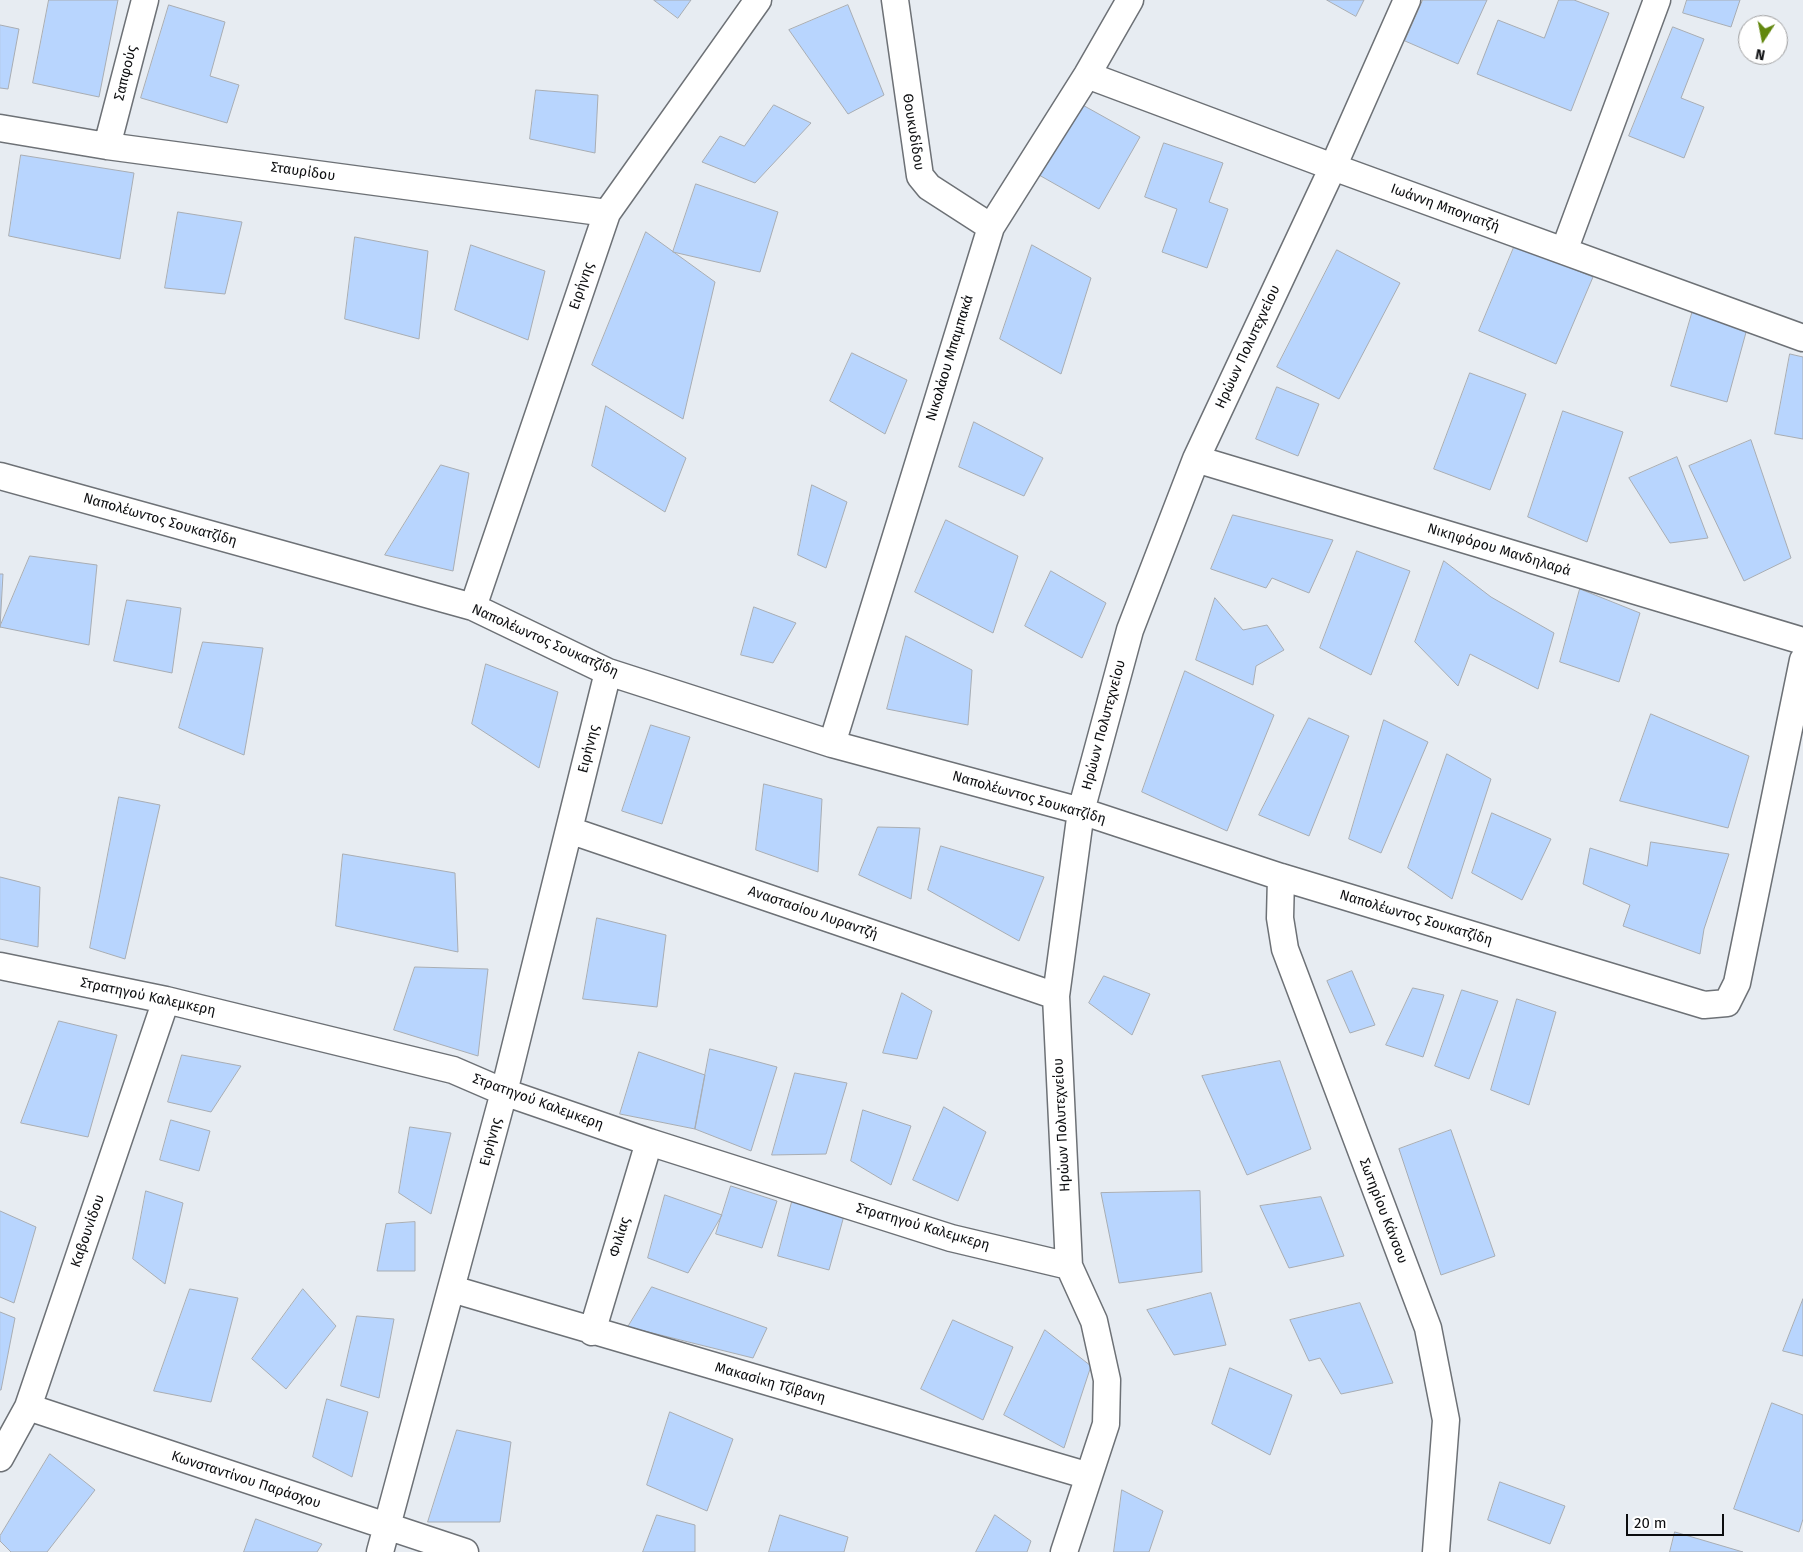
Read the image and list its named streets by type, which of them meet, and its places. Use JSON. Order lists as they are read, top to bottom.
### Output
{
  "streets": {
    "street": [
      "Σαπφούς",
      "Θουκυδίδου",
      "Σταυρίδου",
      "Ιωάννη Μπογιατζή",
      "Ειρήνης",
      "Ηρώων Πολυτεχνείου",
      "Νικολάου Μπαμπακά",
      "Ναπολέωντος Σουκατζίδη",
      "Νικηφόρου Μανδηλαρά",
      "Αναστασίου Λυραντζή",
      "Στρατηγού Καλεμκερη",
      "Σωτηρίου Κάνσου",
      "Καβουνίδου",
      "Φιλίας",
      "Μακασίκη Τζίβανη",
      "Κωνσταντίνου Παράσχου"
    ]
  },
  "crossings": [
    ["Σαπφούς", "Σταυρίδου"],
    ["Θουκυδίδου", "Νικολάου Μπαμπακά"],
    ["Σταυρίδου", "Ειρήνης"],
    ["Ιωάννη Μπογιατζή", "Ηρώων Πολυτεχνείου"],
    ["Ιωάννη Μπογιατζή", "Νικολάου Μπαμπακά"],
    ["Ειρήνης", "Ναπολέωντος Σουκατζίδη"],
    ["Ειρήνης", "Αναστασίου Λυραντζή"],
    ["Ειρήνης", "Στρατηγού Καλεμκερη"],
    ["Ειρήνης", "Μακασίκη Τζίβανη"],
    ["Ειρήνης", "Κωνσταντίνου Παράσχου"],
    ["Ηρώων Πολυτεχνείου", "Ναπολέωντος Σουκατζίδη"],
    ["Ηρώων Πολυτεχνείου", "Νικηφόρου Μανδηλαρά"],
    ["Ηρώων Πολυτεχνείου", "Αναστασίου Λυραντζή"],
    ["Ηρώων Πολυτεχνείου", "Στρατηγού Καλεμκερη"],
    ["Ηρώων Πολυτεχνείου", "Μακασίκη Τζίβανη"],
    ["Νικολάου Μπαμπακά", "Ναπολέωντος Σουκατζίδη"],
    ["Ναπολέωντος Σουκατζίδη", "Σωτηρίου Κάνσου"],
    ["Στρατηγού Καλεμκερη", "Καβουνίδου"],
    ["Στρατηγού Καλεμκερη", "Φιλίας"],
    ["Καβουνίδου", "Κωνσταντίνου Παράσχου"],
    ["Φιλίας", "Μακασίκη Τζίβανη"]
  ],
  "scale_bar": "20 m",
  "north": "bottom"
}
